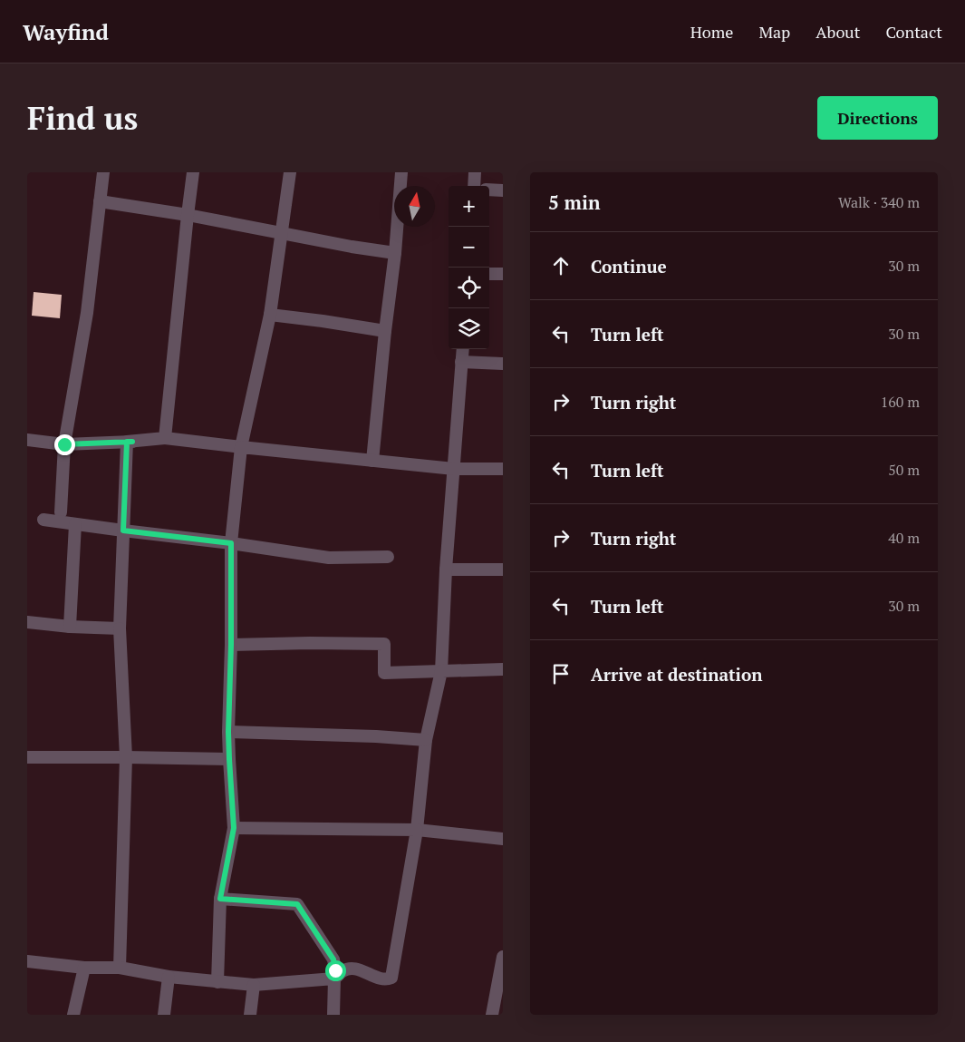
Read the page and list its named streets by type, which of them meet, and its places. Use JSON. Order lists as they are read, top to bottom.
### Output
{
  "north": "top",
  "page": {
    "header": "Wayfind",
    "nav": [
      "Home",
      "Map",
      "About",
      "Contact"
    ],
    "buttons": "Directions",
    "title": "Find us",
    "heading": ["5 min", "Walk · 340 m"],
    "map_buttons": ["+", "−"],
    "list": [
      ["Continue", "30 m"],
      ["Turn left", "30 m"],
      ["Turn right", "160 m"],
      ["Turn left", "50 m"],
      ["Turn right", "40 m"],
      ["Turn left", "30 m"],
      "Arrive at destination"
    ]
  }
}
